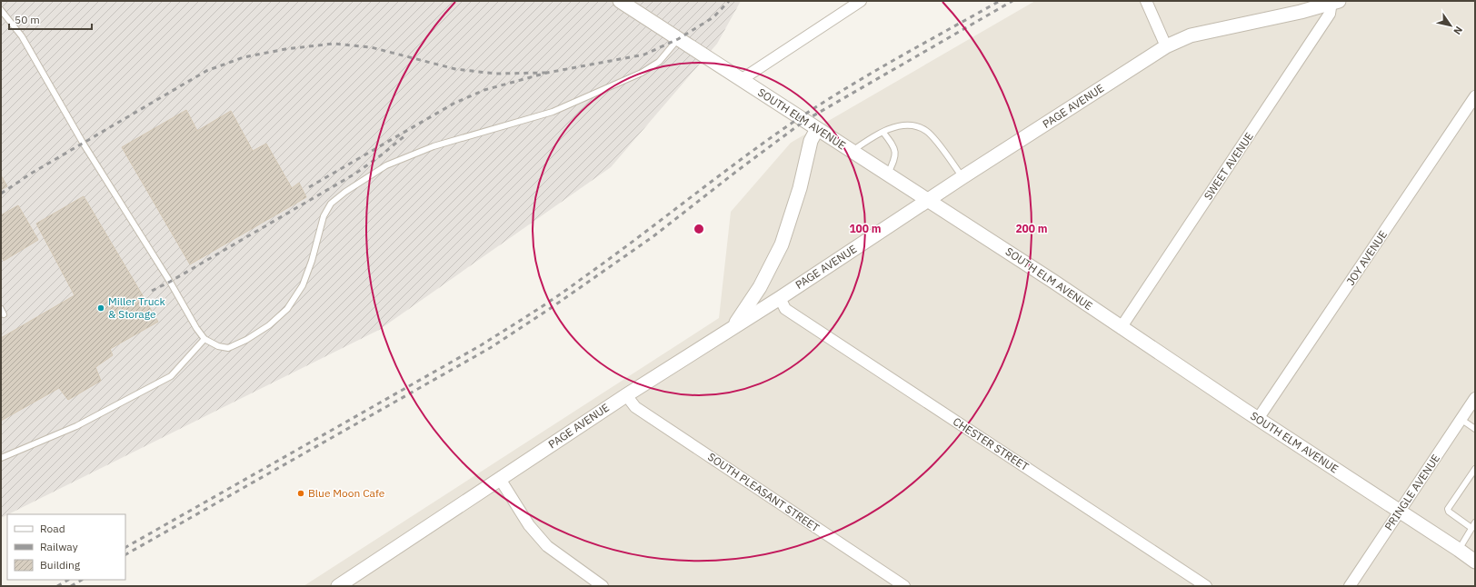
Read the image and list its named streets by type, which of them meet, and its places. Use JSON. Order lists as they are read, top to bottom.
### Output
{
  "streets": {
    "street": [
      "PAGE AVENUE",
      "SOUTH ELM AVENUE",
      "SWEET AVENUE",
      "JOY AVENUE",
      "CHESTER STREET",
      "SOUTH PLEASANT STREET",
      "PRINGLE AVENUE"
    ]
  },
  "crossings": [
    ["PAGE AVENUE", "SOUTH ELM AVENUE"],
    ["PAGE AVENUE", "SWEET AVENUE"],
    ["PAGE AVENUE", "CHESTER STREET"],
    ["PAGE AVENUE", "SOUTH PLEASANT STREET"],
    ["SOUTH ELM AVENUE", "SWEET AVENUE"],
    ["SOUTH ELM AVENUE", "JOY AVENUE"],
    ["SOUTH ELM AVENUE", "PRINGLE AVENUE"]
  ],
  "places": ["Miller Truck & Storage", "Blue Moon Cafe"],
  "legend": ["Road", "Railway", "Building"],
  "scale_bar": "50 m",
  "north": "bottom right",
  "rings": ["100 m", "200 m"]
}
